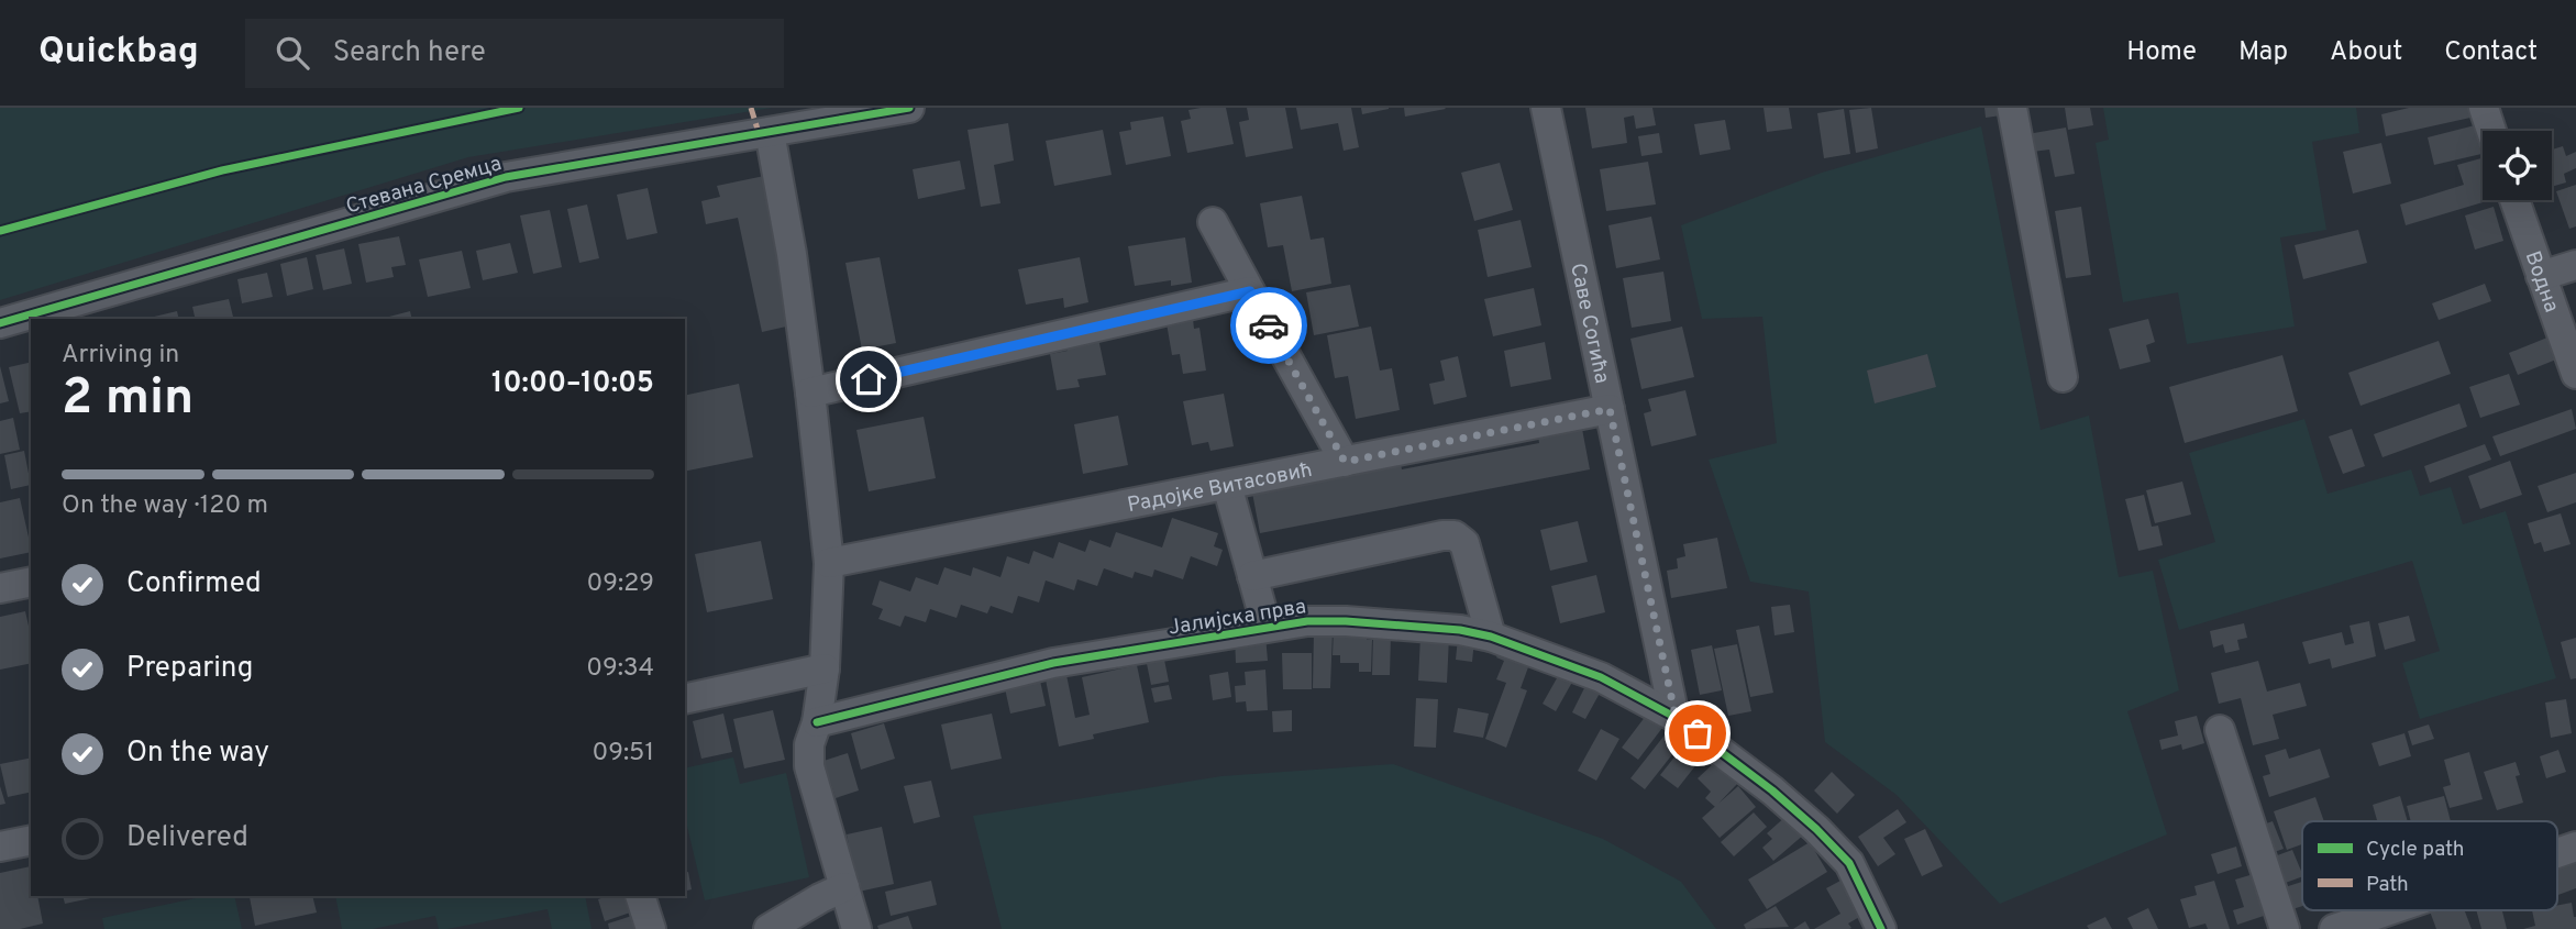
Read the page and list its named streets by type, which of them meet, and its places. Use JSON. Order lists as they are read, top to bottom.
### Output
{
  "streets": {
    "street": [
      "Стевана Сремца",
      "Водна",
      "Саве Согића",
      "Радојке Витасовић",
      "Јалијска прва"
    ]
  },
  "crossings": [
    ["Саве Согића", "Радојке Витасовић"],
    ["Саве Согића", "Јалијска прва"]
  ],
  "legend": ["Cycle path", "Path"],
  "page": {
    "header": "Quickbag",
    "search": "Search here",
    "nav": [
      "Home",
      "Map",
      "About",
      "Contact"
    ],
    "heading": ["2 min", "Arriving in", "10:00–10:05"],
    "bar": "On the way · 120 m",
    "list": [
      ["Confirmed", "09:29"],
      ["Preparing", "09:34"],
      ["On the way", "09:51"],
      "Delivered"
    ]
  }
}
